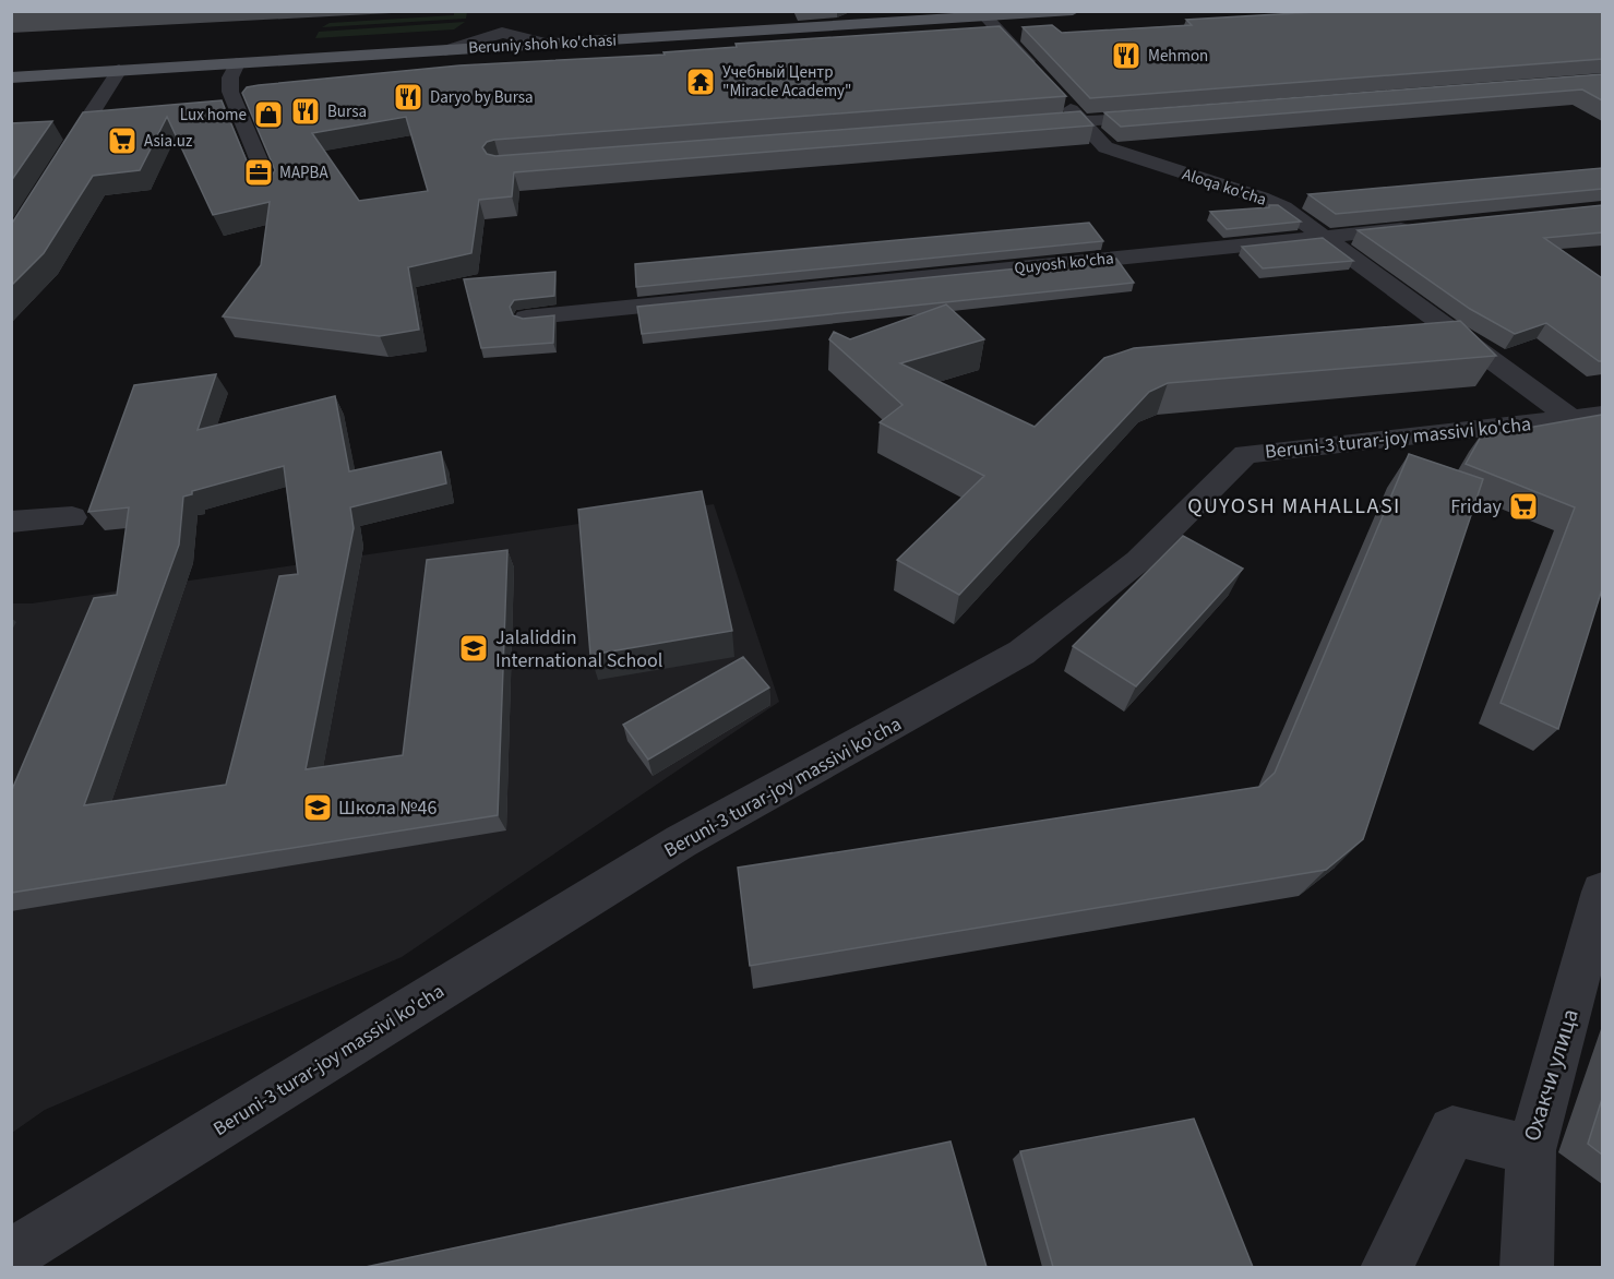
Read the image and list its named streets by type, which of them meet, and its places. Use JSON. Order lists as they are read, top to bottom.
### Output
{
  "streets": {
    "main road": ["Beruniy shoh ko'chasi"],
    "street": [
      "Aloqa ko'cha",
      "Quyosh ko'cha",
      "Beruni-3 turar-joy massivi ko'cha",
      "Охакчи улица"
    ]
  },
  "crossings": [
    ["Aloqa ko'cha", "Quyosh ko'cha"],
    ["Aloqa ko'cha", "Beruni-3 turar-joy massivi ko'cha"]
  ],
  "districts": ["QUYOSH MAHALLASI"],
  "places": {
    "restaurant": ["Mehmon", "Daryo by Bursa", "Bursa"],
    "temple": ["Учебный Центр \"Miracle Academy\""],
    "shop": ["Lux home"],
    "supermarket": ["Asia.uz", "Friday"],
    "office": ["МАРВА"],
    "school or university": ["Jalaliddin International School", "Школа №46"]
  }
}
